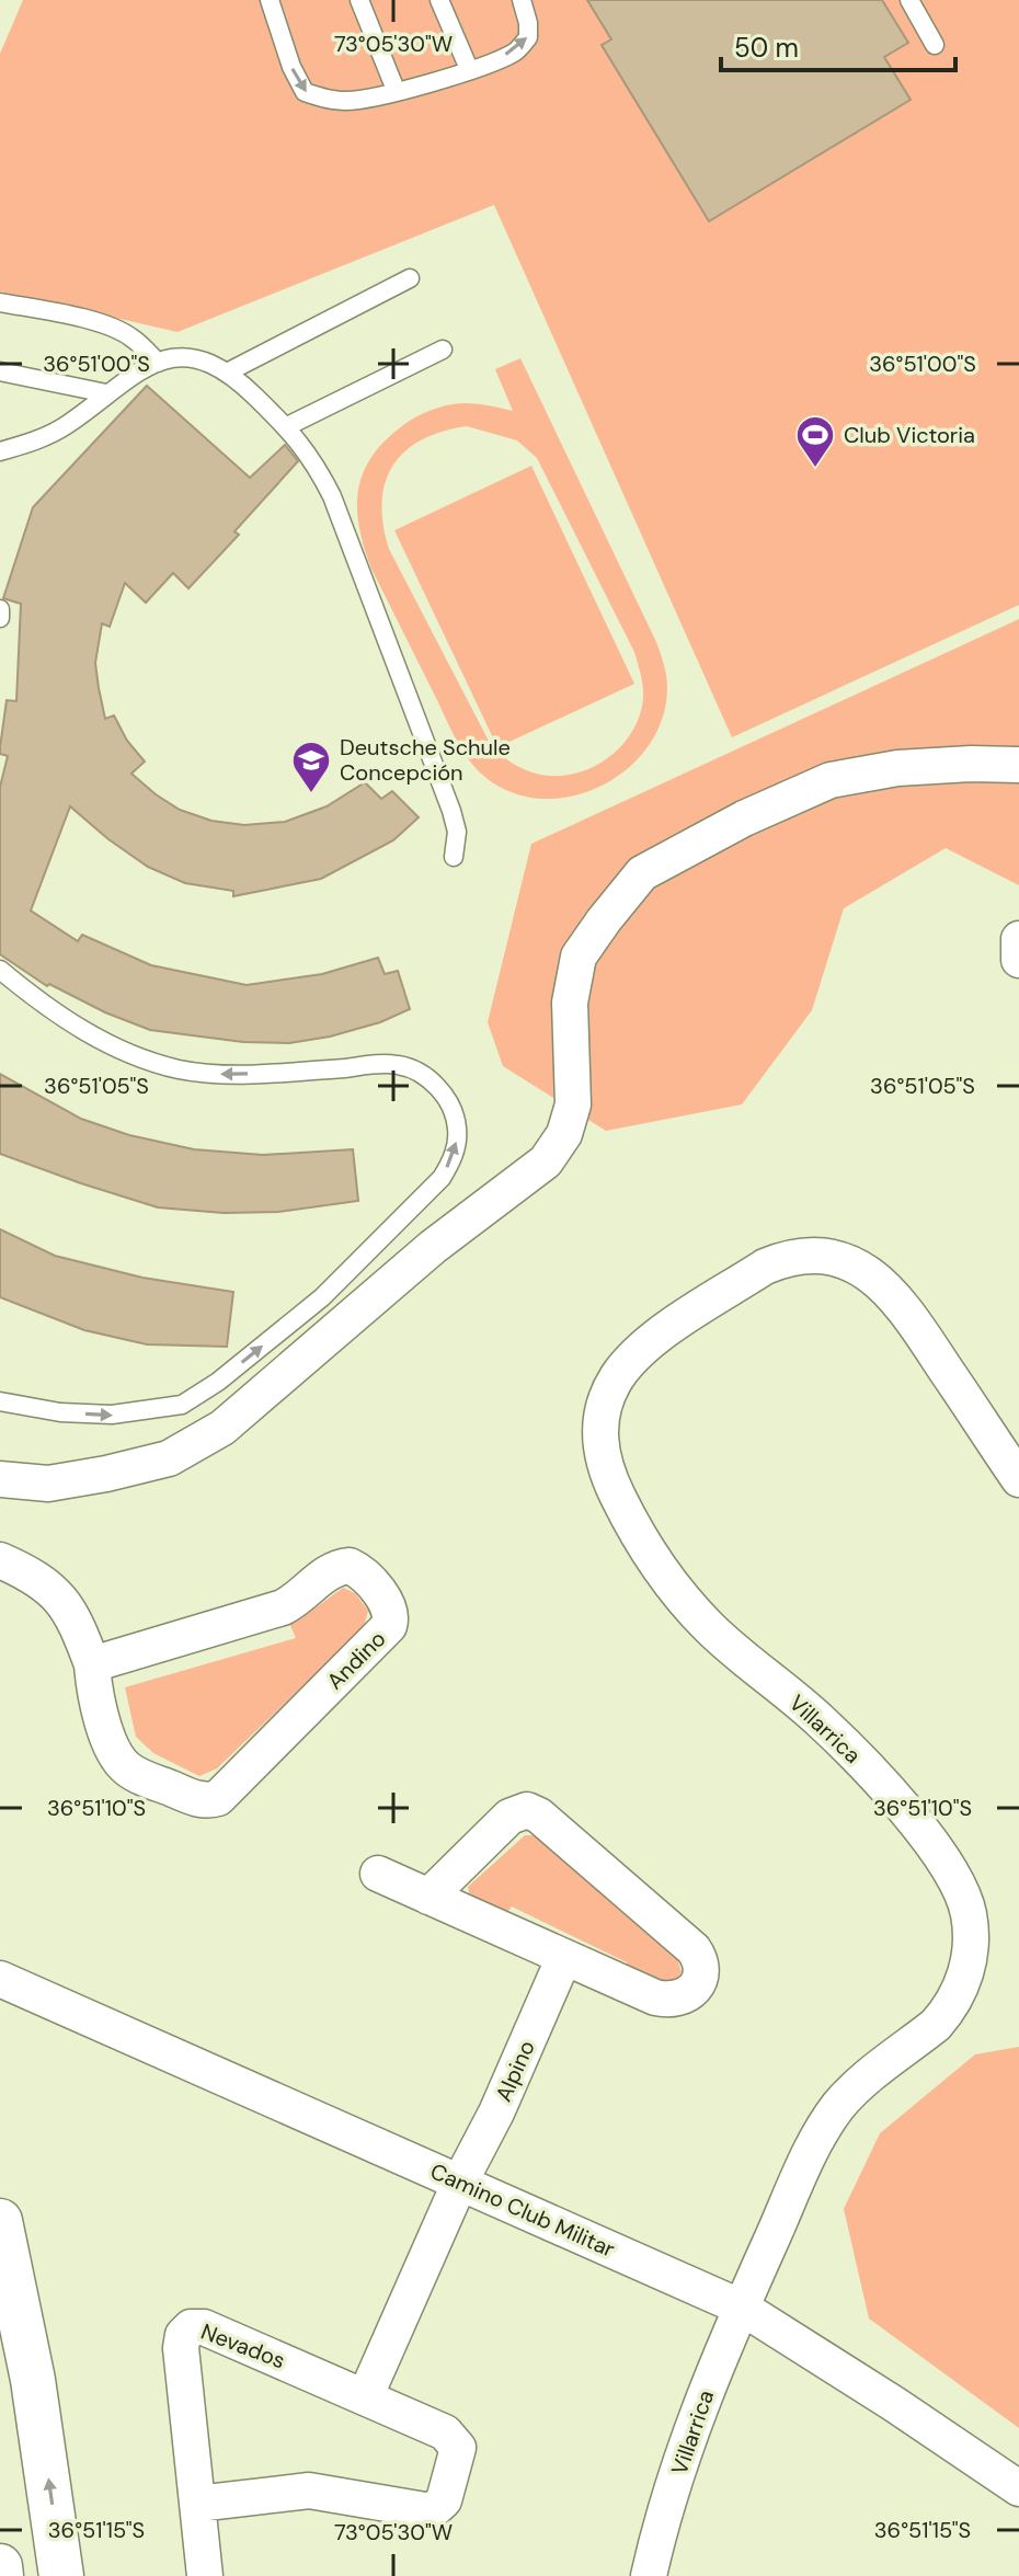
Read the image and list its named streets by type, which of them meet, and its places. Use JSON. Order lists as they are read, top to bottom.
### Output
{
  "streets": {
    "street": [
      "Andino",
      "Villarrica",
      "Alpino",
      "Camino Club Militar",
      "Nevados"
    ]
  },
  "crossings": [
    ["Villarrica", "Camino Club Militar"],
    ["Alpino", "Camino Club Militar"]
  ],
  "places": {
    "sports": ["Club Victoria"],
    "school or university": ["Deutsche Schule Concepción"]
  },
  "scale_bar": "50 m",
  "coordinates": [
    "73°05'30\"W",
    "36°51'00\"S",
    "36°51'05\"S",
    "36°51'10\"S",
    "36°51'15\"S"
  ]
}
